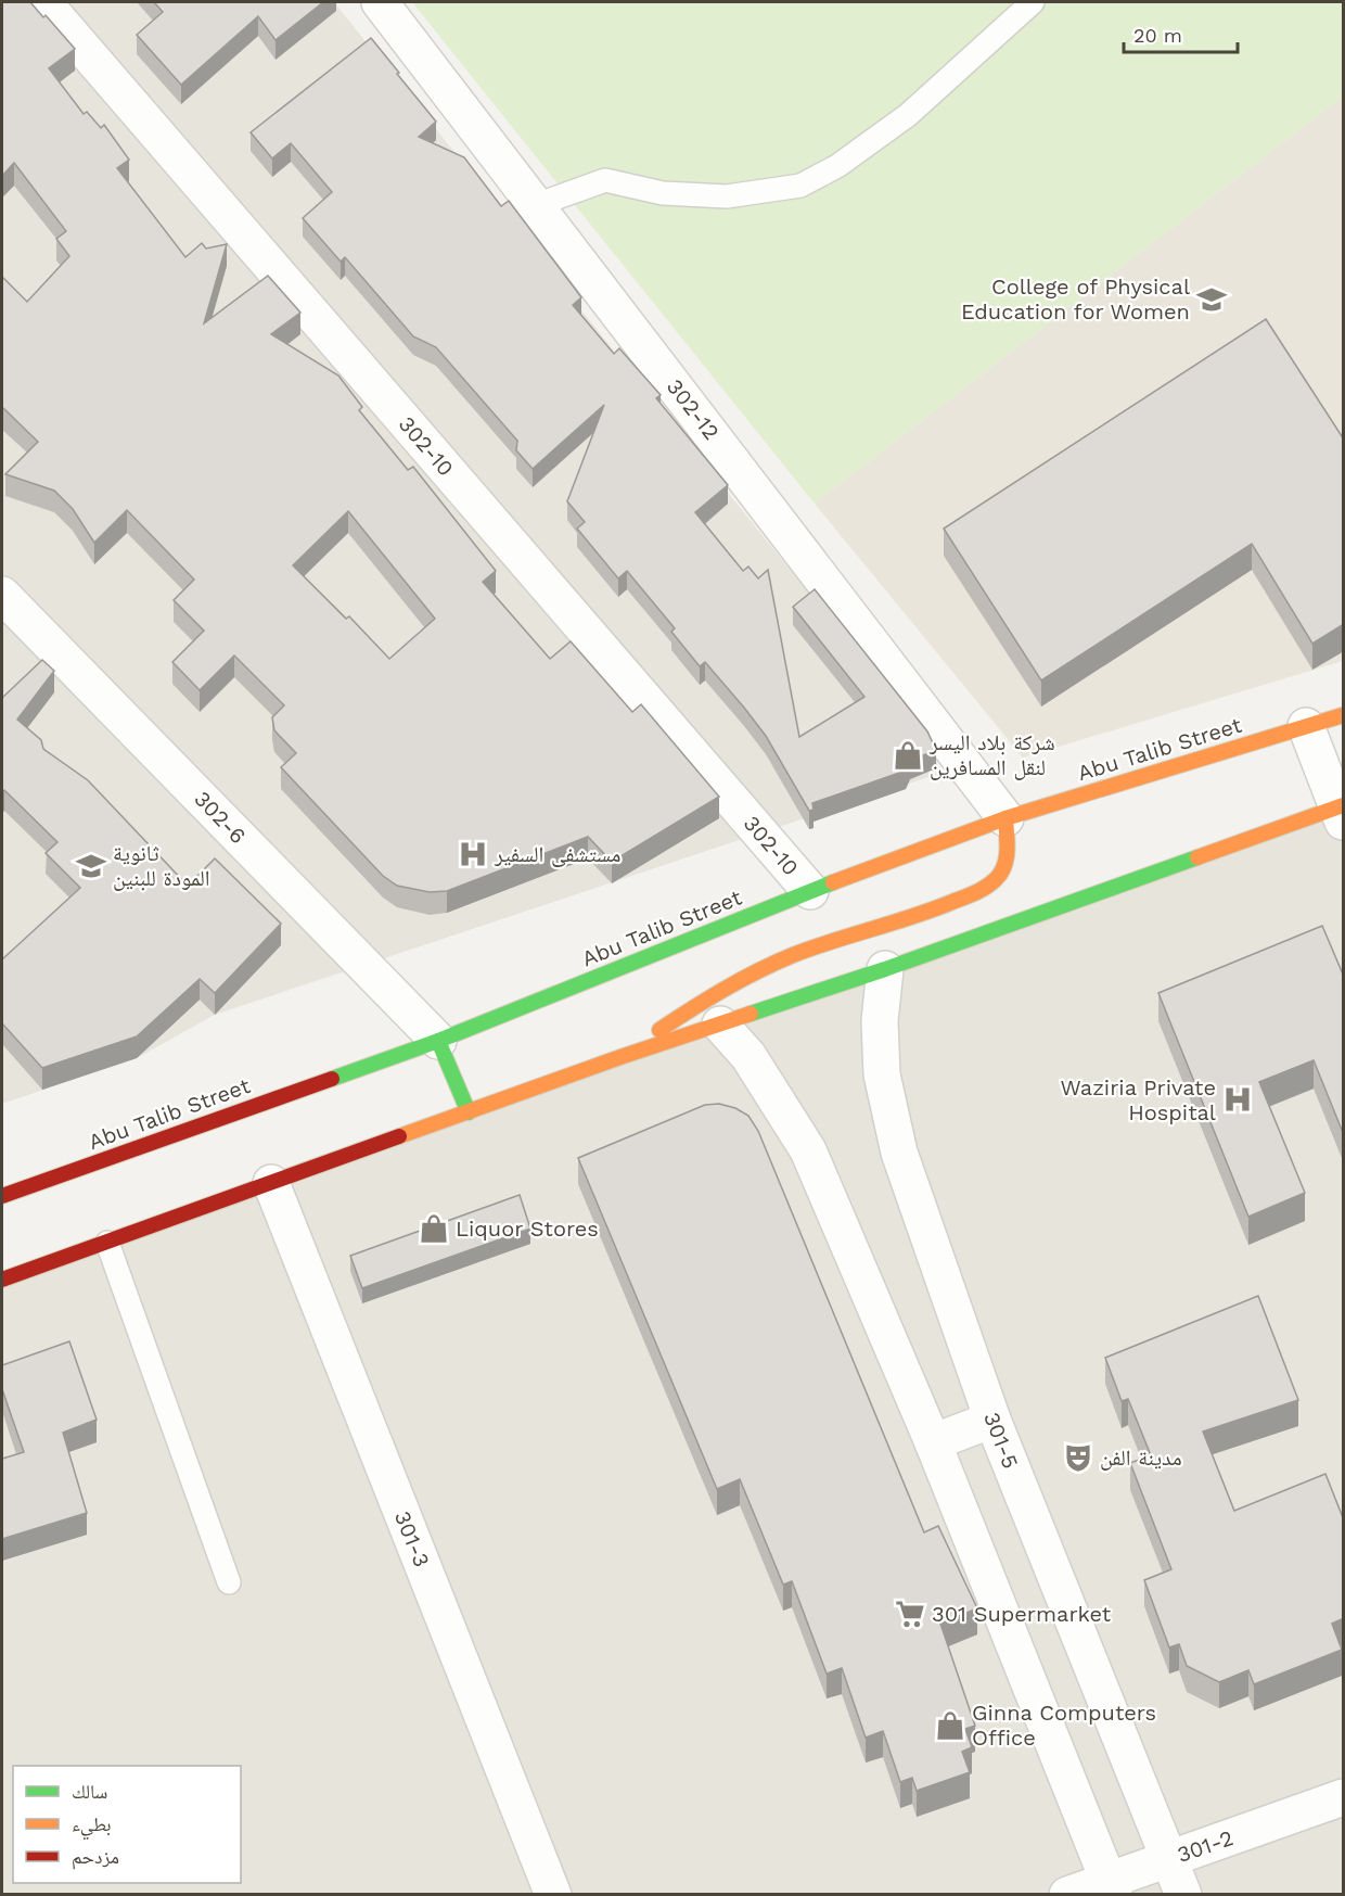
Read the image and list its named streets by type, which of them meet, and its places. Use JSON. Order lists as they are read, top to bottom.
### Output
{
  "streets": {
    "main road": ["Abu Talib Street"],
    "street": [
      "302-12",
      "302-10",
      "302-6",
      "301-5",
      "301-3",
      "301-2"
    ]
  },
  "crossings": [
    ["302-12", "Abu Talib Street"],
    ["302-10", "Abu Talib Street"],
    ["Abu Talib Street", "302-6"],
    ["301-5", "301-2"]
  ],
  "places": {
    "school or university": ["College of Physical Education for Women", "ثانوية المودة للبنين"],
    "shop": ["شركة بلاد اليسر لنقل المسافرين", "Liquor Stores", "Ginna Computers Office"],
    "hospital": ["مستشفى السفير", "Waziria Private Hospital"],
    "theatre": ["مدينة الفن"],
    "supermarket": ["301 Supermarket"]
  },
  "legend": ["سالك", "بطيء", "مزدحم"],
  "scale_bar": "20 m"
}
